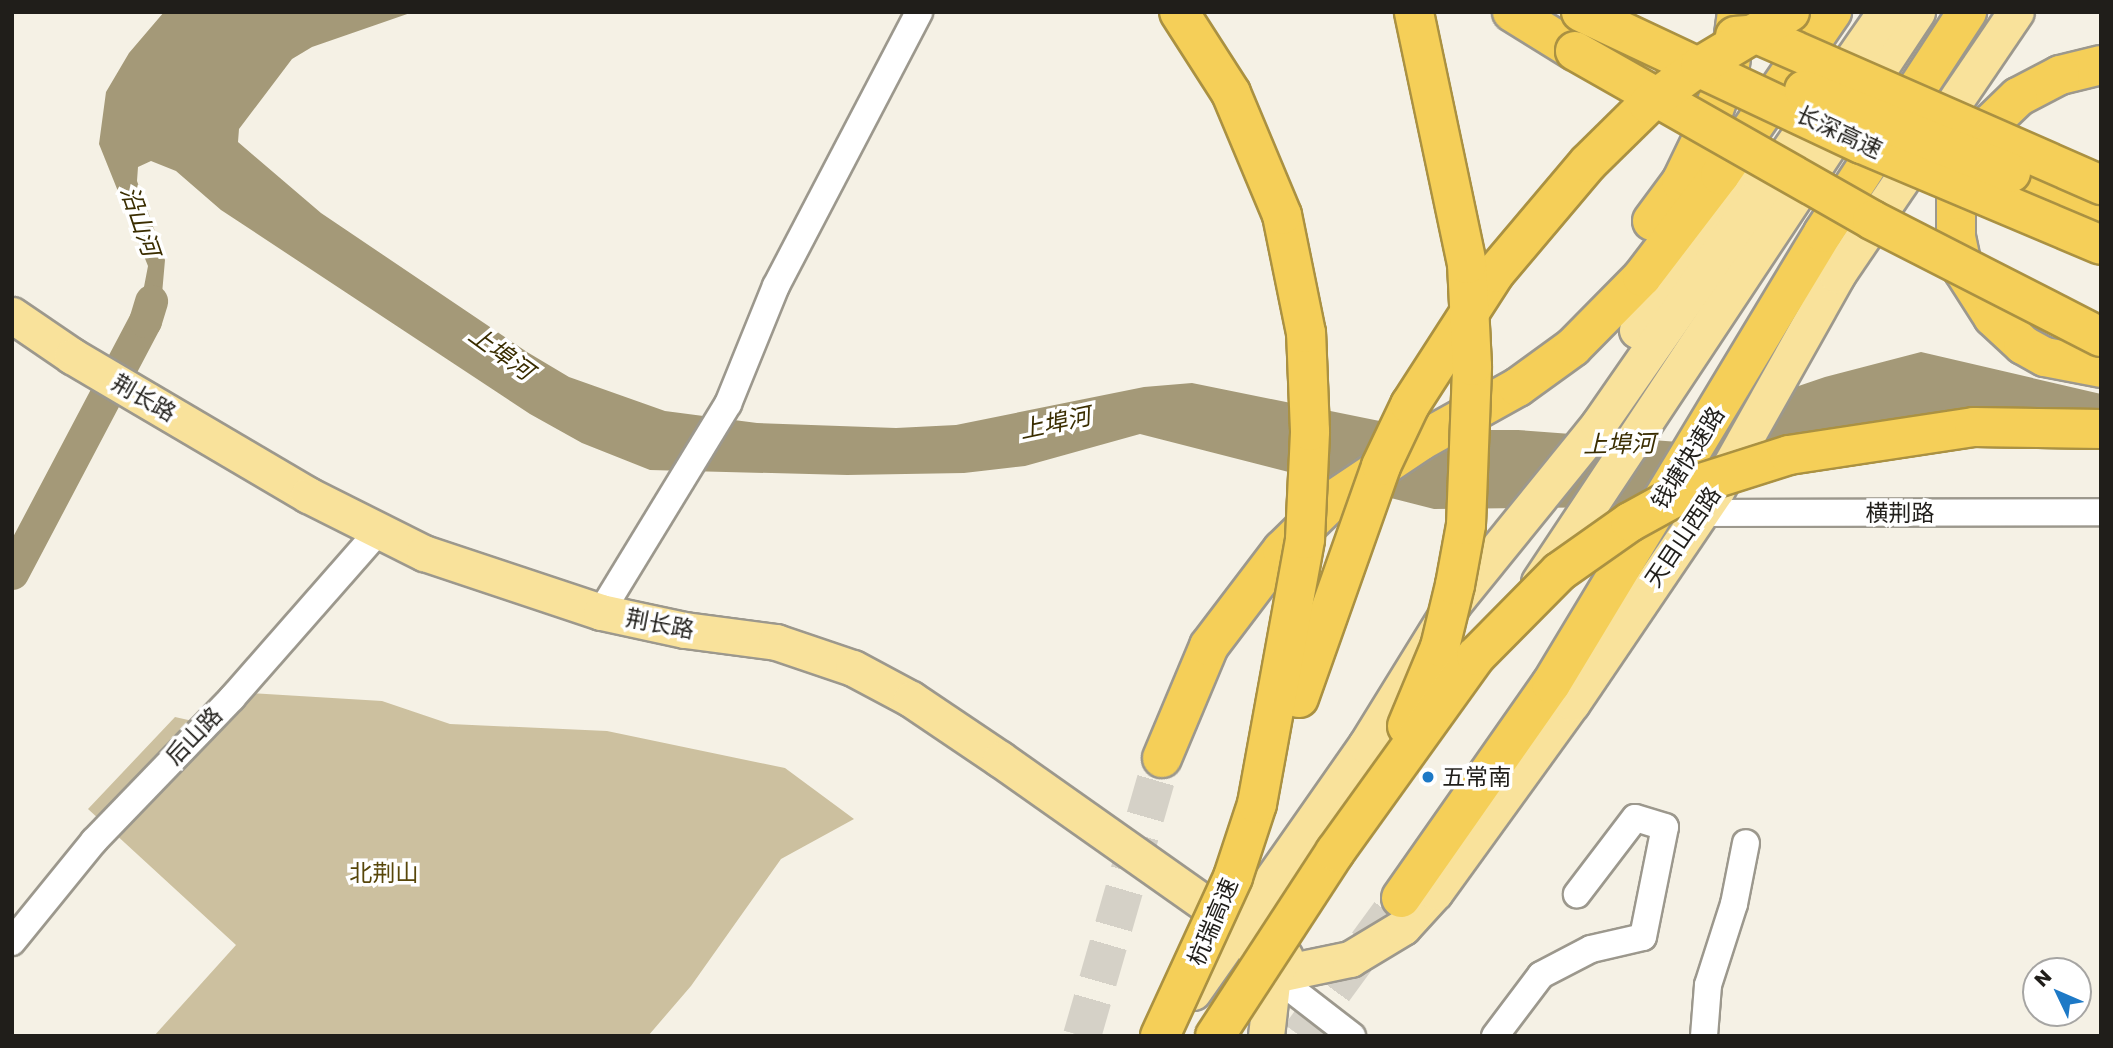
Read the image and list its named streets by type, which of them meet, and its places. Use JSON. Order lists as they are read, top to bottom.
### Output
{
  "streets": {
    "highway": ["长深高速", "钱塘快速路", "杭瑞高速"],
    "main road": ["荆长路", "天目山西路"],
    "street": ["横荆路", "后山路"]
  },
  "crossings": [
    ["荆长路", "天目山西路"],
    ["荆长路", "后山路"],
    ["横荆路", "天目山西路"]
  ],
  "water": ["沿山河", "上埠河"],
  "parks": ["北荆山"],
  "places": ["五常南"],
  "north": "top left"
}
